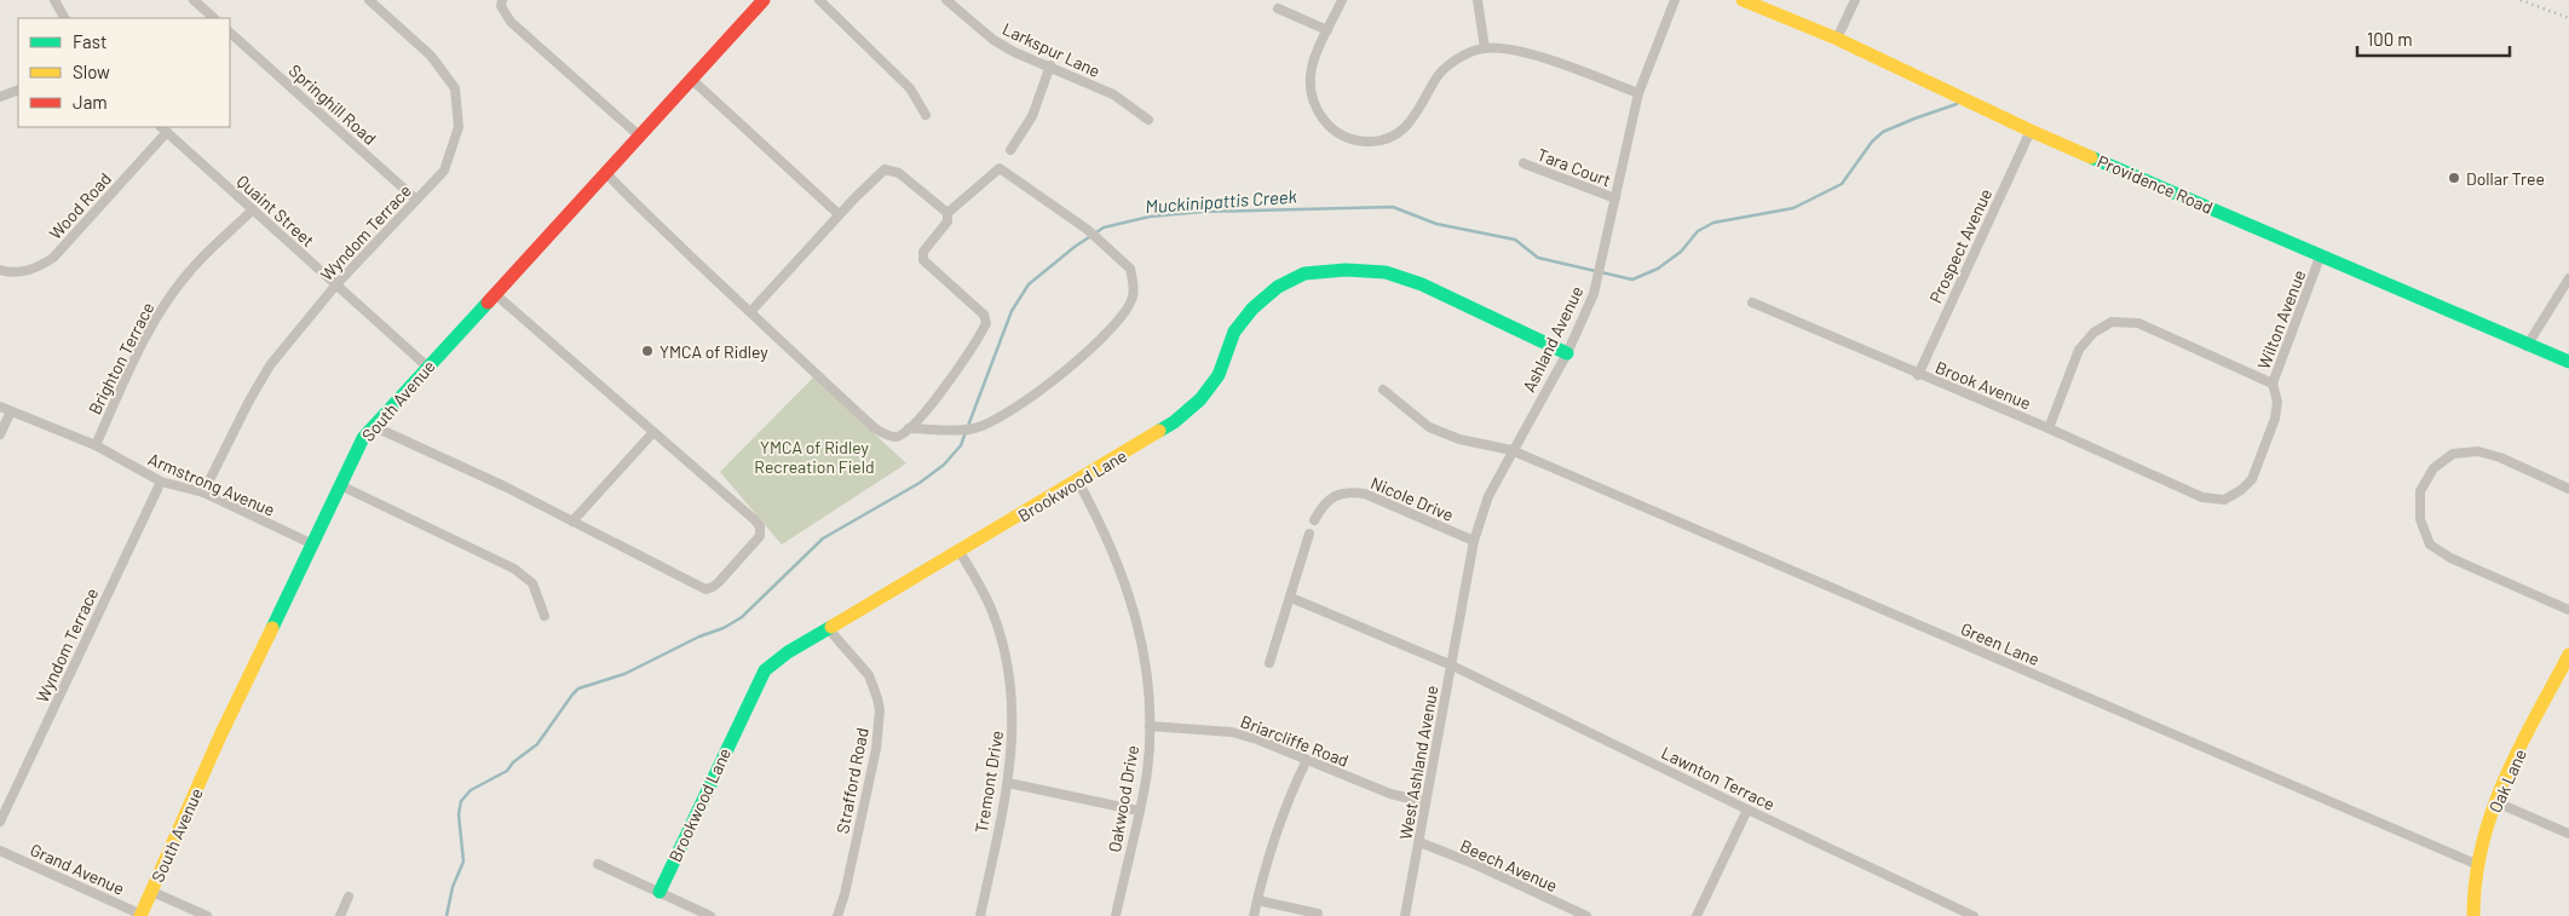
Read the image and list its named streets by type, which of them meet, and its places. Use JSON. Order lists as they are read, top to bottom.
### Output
{
  "streets": {
    "street": [
      "Larkspur Lane",
      "Springhill Road",
      "Tara Court",
      "Providence Road",
      "Wood Road",
      "Quaint Street",
      "Wyndom Terrace",
      "Prospect Avenue",
      "Wilton Avenue",
      "Ashland Avenue",
      "Brighton Terrace",
      "Brook Avenue",
      "South Avenue",
      "Armstrong Avenue",
      "Brookwood Lane",
      "Nicole Drive",
      "Green Lane",
      "Briarcliffe Road",
      "West Ashland Avenue",
      "Lawnton Terrace",
      "Strafford Road",
      "Oak Lane",
      "Tremont Drive",
      "Oakwood Drive",
      "Beech Avenue",
      "Grand Avenue"
    ]
  },
  "crossings": [
    ["Springhill Road", "Wyndom Terrace"],
    ["Tara Court", "Ashland Avenue"],
    ["Providence Road", "Prospect Avenue"],
    ["Providence Road", "Wilton Avenue"],
    ["Wood Road", "Quaint Street"],
    ["Quaint Street", "Wyndom Terrace"],
    ["Quaint Street", "Brighton Terrace"],
    ["Quaint Street", "South Avenue"],
    ["Wyndom Terrace", "Armstrong Avenue"],
    ["Prospect Avenue", "Brook Avenue"],
    ["Wilton Avenue", "Brook Avenue"],
    ["Ashland Avenue", "Brookwood Lane"],
    ["Ashland Avenue", "Nicole Drive"],
    ["Ashland Avenue", "Green Lane"],
    ["Ashland Avenue", "West Ashland Avenue"],
    ["Brighton Terrace", "Armstrong Avenue"],
    ["South Avenue", "Armstrong Avenue"],
    ["South Avenue", "Grand Avenue"],
    ["Brookwood Lane", "Strafford Road"],
    ["Brookwood Lane", "Tremont Drive"],
    ["Brookwood Lane", "Oakwood Drive"],
    ["Green Lane", "Oak Lane"],
    ["Briarcliffe Road", "West Ashland Avenue"],
    ["Briarcliffe Road", "Oakwood Drive"],
    ["West Ashland Avenue", "Lawnton Terrace"],
    ["West Ashland Avenue", "Beech Avenue"]
  ],
  "water": ["Muckinipattis Creek"],
  "parks": ["YMCA of Ridley Recreation Field"],
  "places": ["Dollar Tree", "YMCA of Ridley"],
  "legend": ["Fast", "Slow", "Jam"],
  "scale_bar": "100 m"
}
